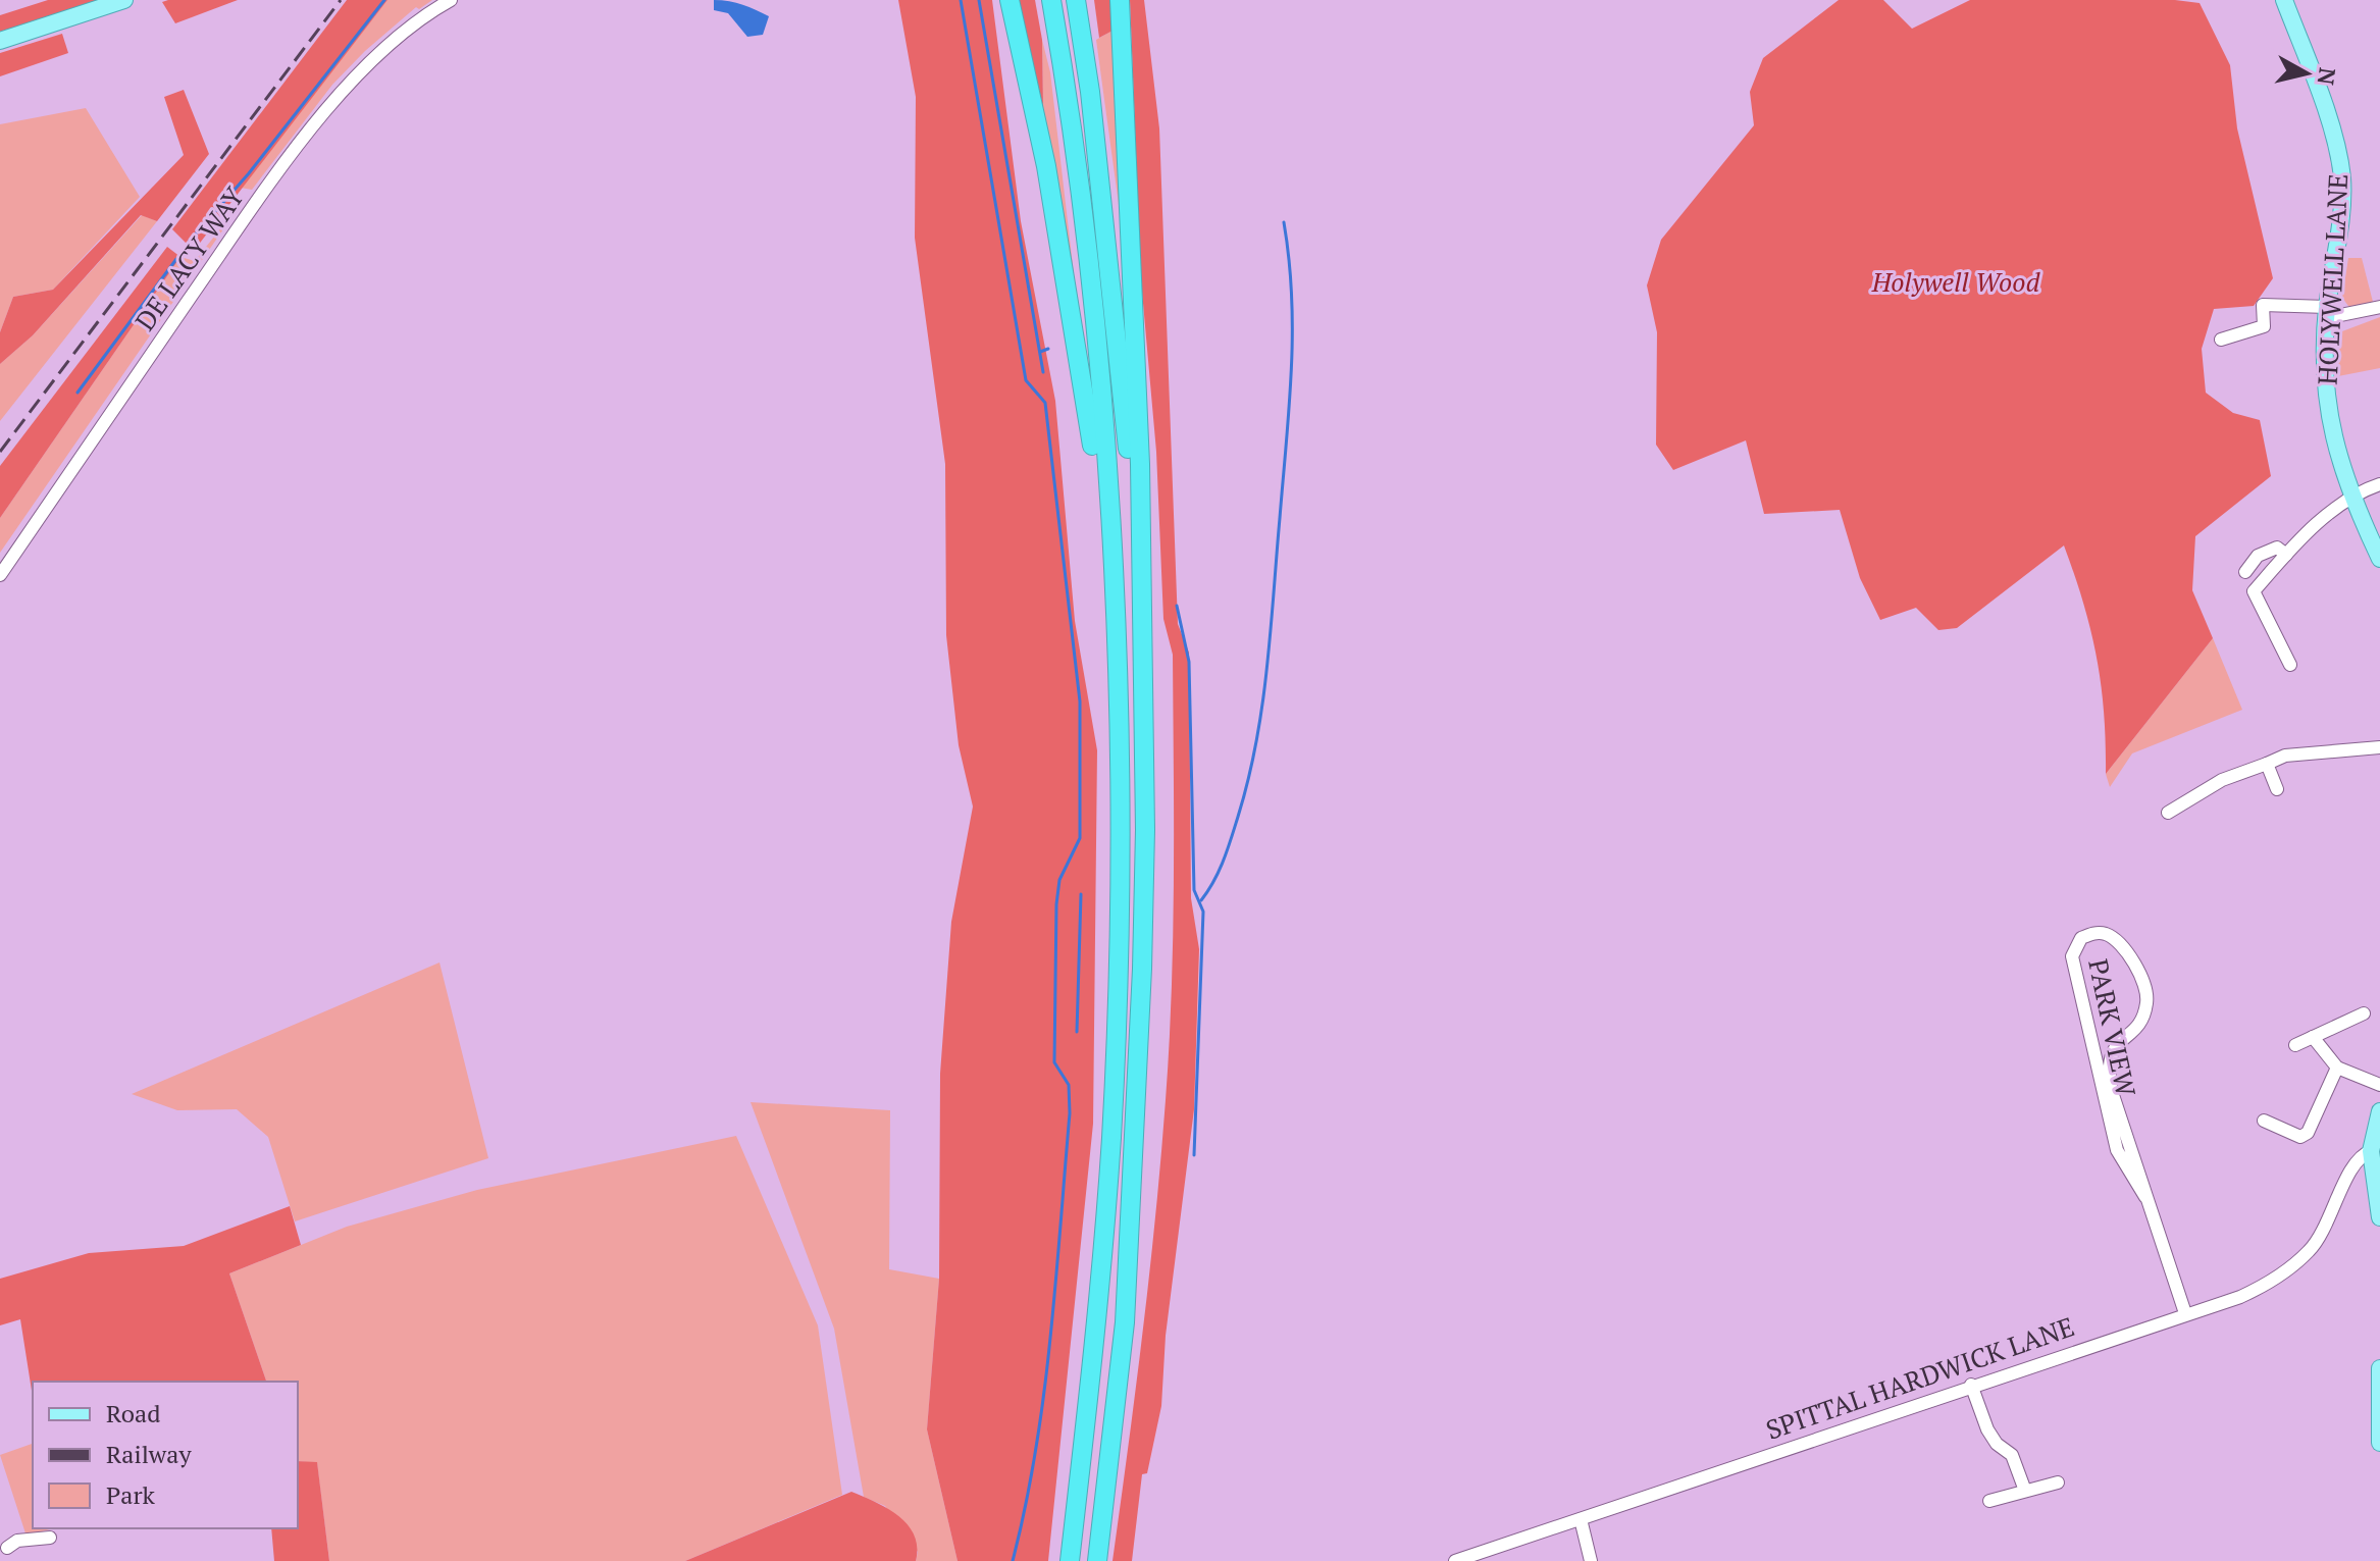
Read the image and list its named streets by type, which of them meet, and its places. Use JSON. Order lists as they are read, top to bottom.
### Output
{
  "streets": {
    "main road": ["HOLYWELL LANE"],
    "street": ["DE LACY WAY", "PARK VIEW", "SPITTAL HARDWICK LANE"]
  },
  "crossings": [
    ["PARK VIEW", "SPITTAL HARDWICK LANE"]
  ],
  "parks": ["Holywell Wood"],
  "legend": ["Road", "Railway", "Park"],
  "north": "right"
}
